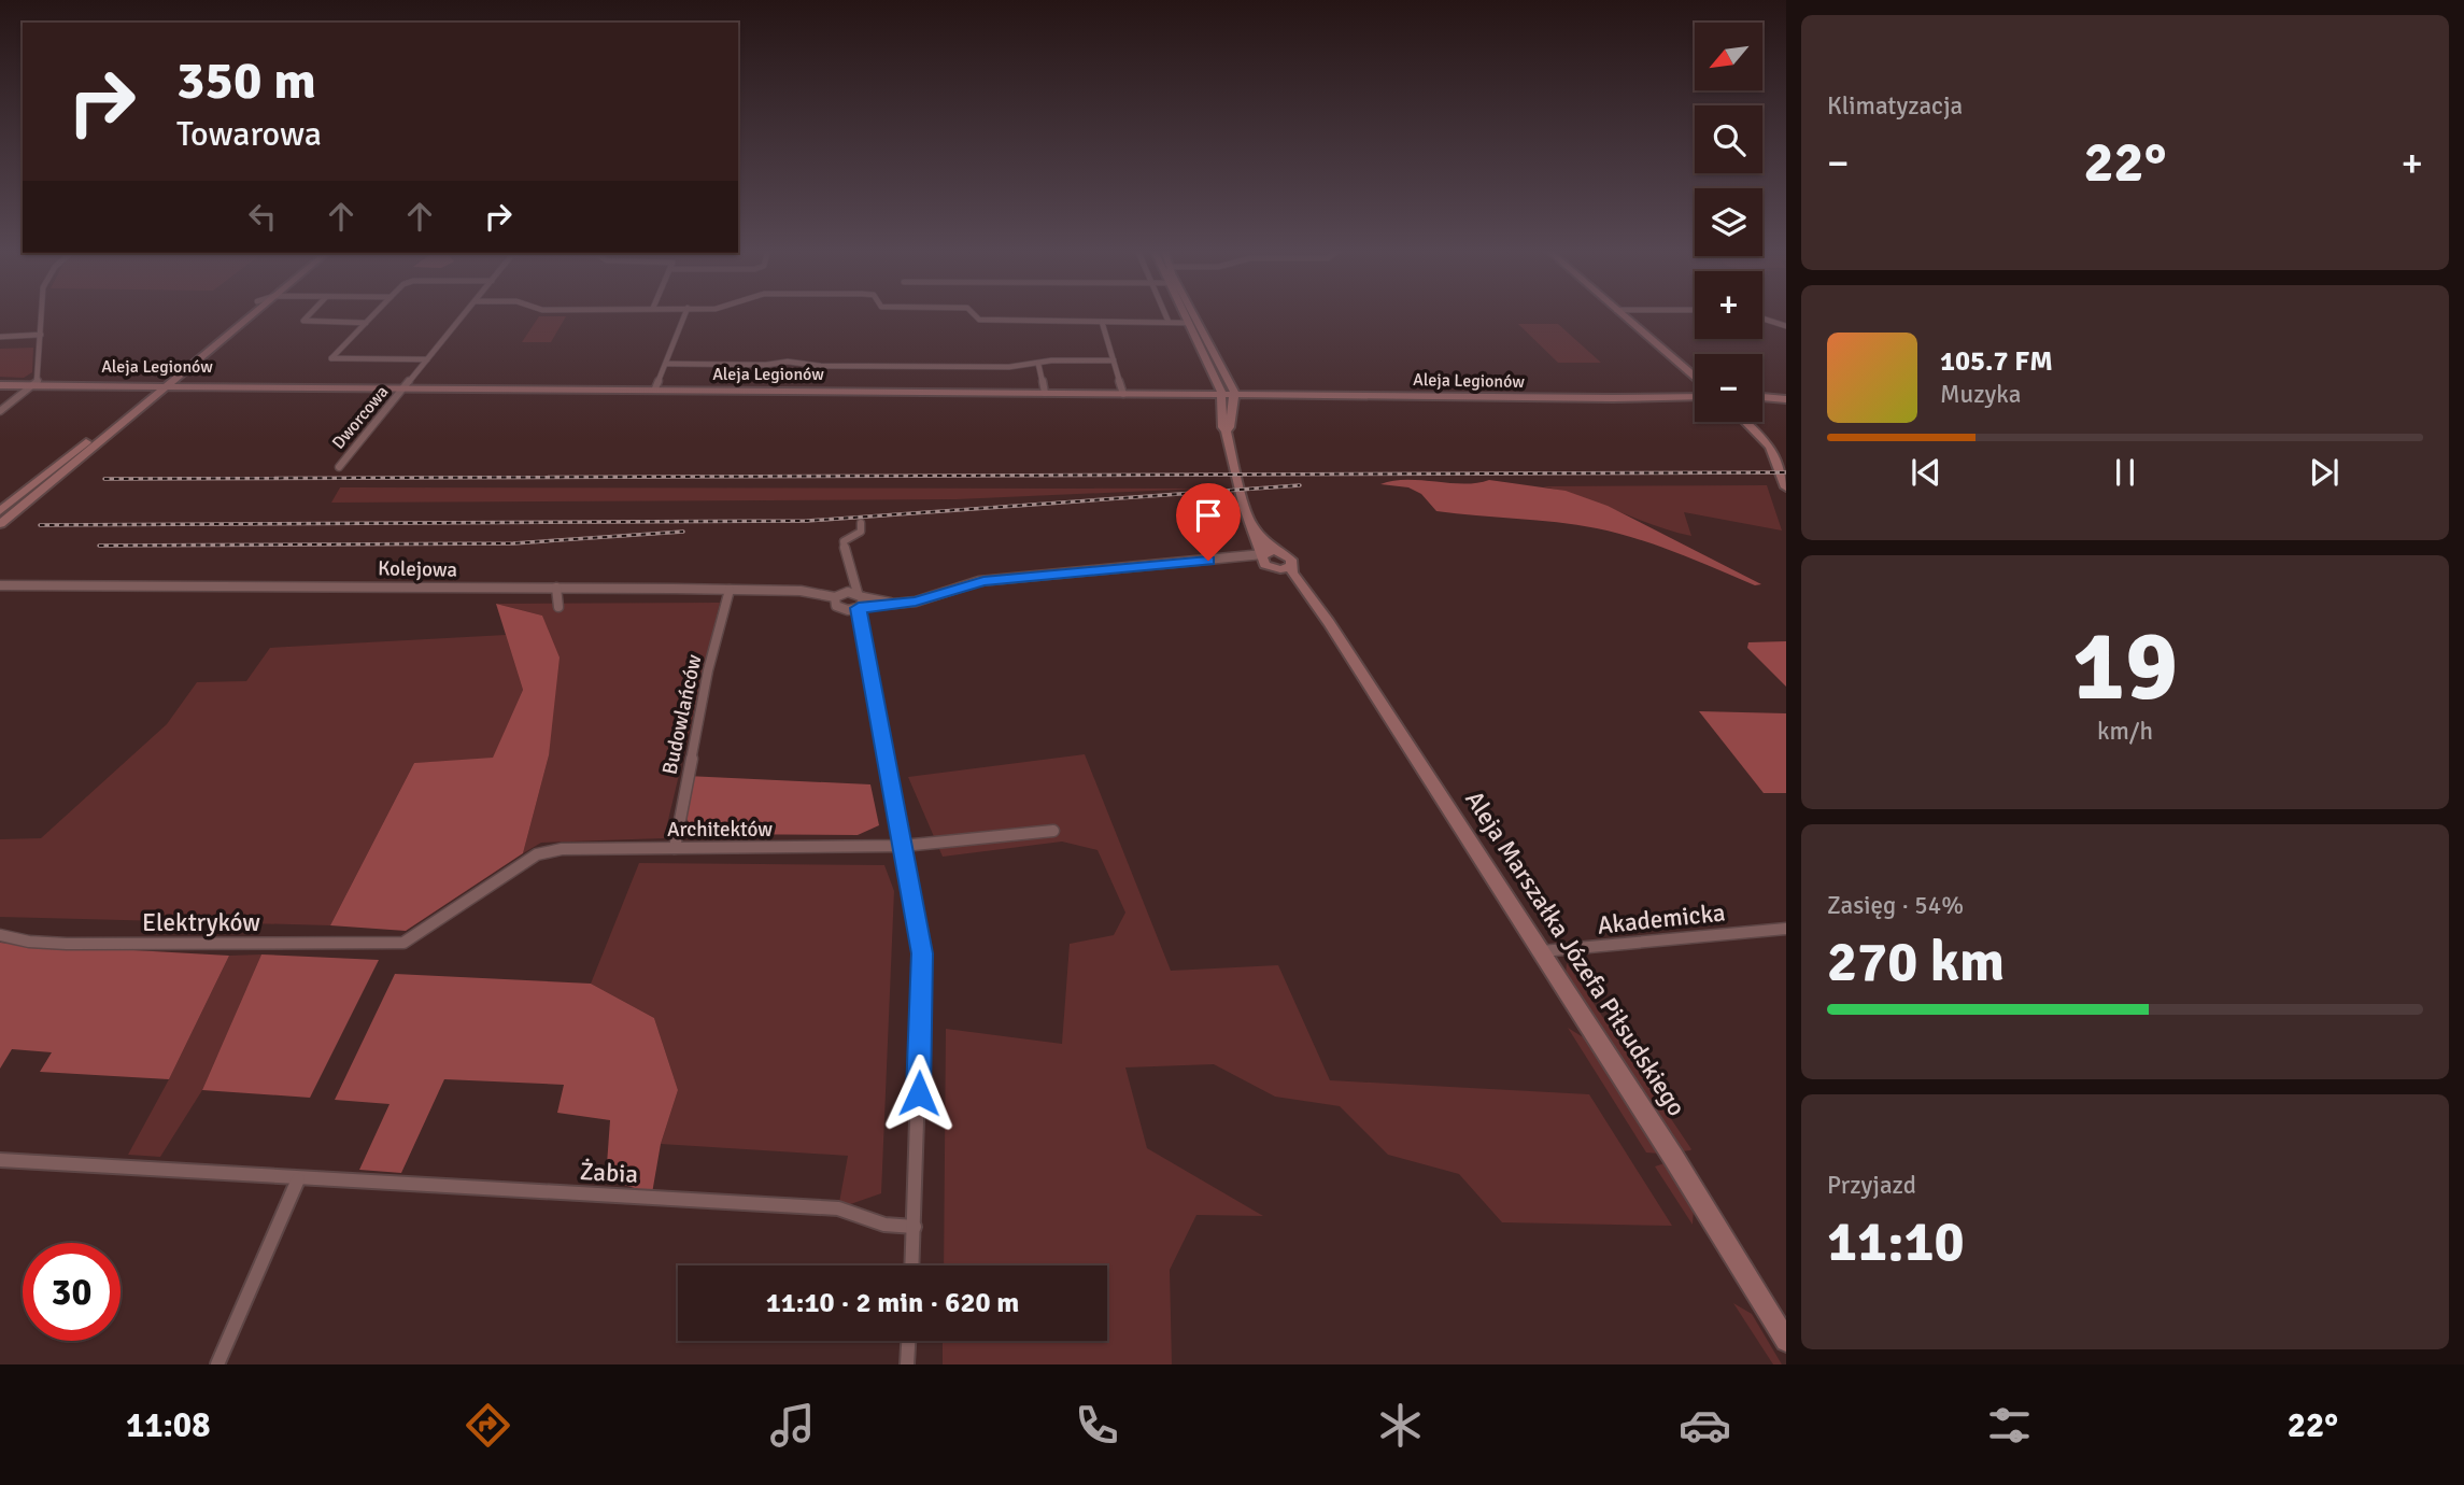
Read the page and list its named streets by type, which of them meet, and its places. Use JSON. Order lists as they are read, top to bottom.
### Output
{
  "streets": {
    "main road": ["Aleja Legionów", "Aleja Marszałka Józefa Piłsudskiego"],
    "street": [
      "Dworcowa",
      "Kolejowa",
      "Budowlańców",
      "Architektów",
      "Akademicka",
      "Elektryków",
      "Żabia"
    ]
  },
  "crossings": [
    ["Aleja Legionów", "Dworcowa"],
    ["Aleja Legionów", "Aleja Marszałka Józefa Piłsudskiego"],
    ["Kolejowa", "Budowlańców"],
    ["Budowlańców", "Architektów"],
    ["Architektów", "Elektryków"],
    ["Akademicka", "Aleja Marszałka Józefa Piłsudskiego"]
  ],
  "north": "bottom left",
  "page": {
    "tile": [
      "Klimatyzacja",
      ["19", "km/h"],
      ["Zasięg · 54%", "270 km"],
      ["Przyjazd", "11:10"]
    ],
    "map_buttons": ["+", "−"],
    "turn": ["350 m", "Towarowa"],
    "heat": ["−", "22°", "+"],
    "song": ["105.7 FM", "Muzyka"],
    "limit": "30",
    "trip": "11:10 · 2 min · 620 m",
    "tabs": ["11:08", "22°"]
  }
}
